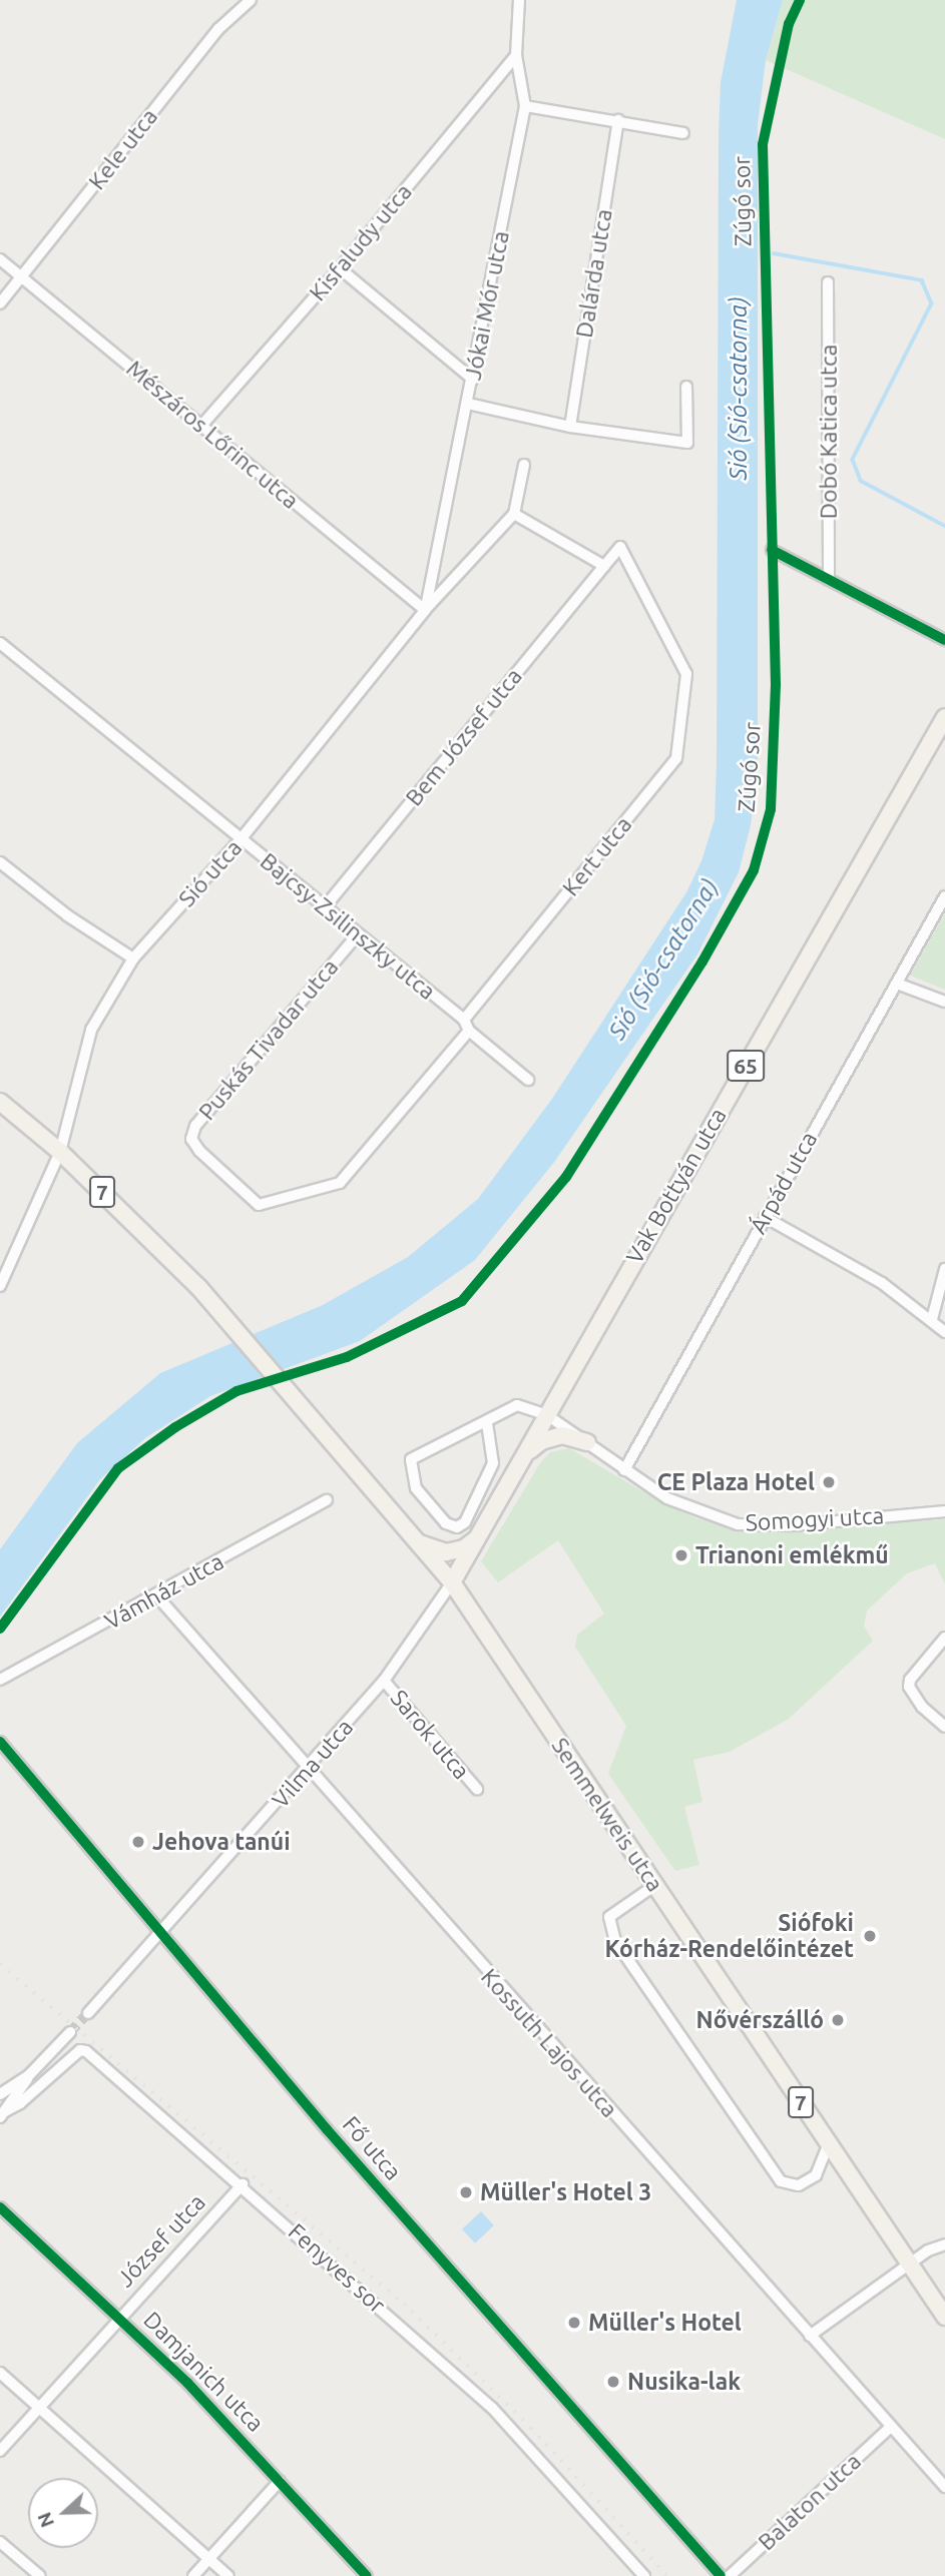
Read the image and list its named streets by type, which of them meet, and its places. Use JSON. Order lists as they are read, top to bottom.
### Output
{
  "streets": {
    "main road": [
      "65",
      "Vak Bottyán utca",
      "7",
      "Semmelweis utca"
    ],
    "street": [
      "Kele utca",
      "Kisfaludy utca",
      "Dalárda utca",
      "Jókai Mór utca",
      "Dobó Katica utca",
      "Mészáros Lőrinc utca",
      "Bem József utca",
      "Kert utca",
      "Sió utca",
      "Bajcsy-Zsilinszky utca",
      "Puskás Tivadar utca",
      "Árpád utca",
      "Somogyi utca",
      "Vámház utca",
      "Sarok utca",
      "Vilma utca",
      "Kossuth Lajos utca",
      "Fő utca",
      "József utca",
      "Fenyves sor",
      "Damjanich utca",
      "Balaton utca"
    ],
    "cycle path": ["Zúgó sor"]
  },
  "crossings": [
    ["Kele utca", "Mészáros Lőrinc utca"],
    ["Kisfaludy utca", "Jókai Mór utca"],
    ["Kisfaludy utca", "Mészáros Lőrinc utca"],
    ["Jókai Mór utca", "Mészáros Lőrinc utca"],
    ["Jókai Mór utca", "Sió utca"],
    ["Mészáros Lőrinc utca", "Sió utca"],
    ["Bem József utca", "Kert utca"],
    ["Bem József utca", "Bajcsy-Zsilinszky utca"],
    ["Kert utca", "Bajcsy-Zsilinszky utca"],
    ["Kert utca", "Puskás Tivadar utca"],
    ["Sió utca", "Bajcsy-Zsilinszky utca"],
    ["Sió utca", "7"],
    ["Sió utca", "Semmelweis utca"],
    ["Bajcsy-Zsilinszky utca", "Puskás Tivadar utca"],
    ["Árpád utca", "Somogyi utca"],
    ["Vak Bottyán utca", "Somogyi utca"],
    ["Vak Bottyán utca", "Vilma utca"],
    ["Vak Bottyán utca", "Semmelweis utca"],
    ["7", "Semmelweis utca"],
    ["Vámház utca", "Kossuth Lajos utca"],
    ["Sarok utca", "Vilma utca"],
    ["Vilma utca", "Semmelweis utca"],
    ["Vilma utca", "Kossuth Lajos utca"],
    ["Vilma utca", "Fő utca"],
    ["Kossuth Lajos utca", "Balaton utca"],
    ["József utca", "Fenyves sor"],
    ["József utca", "Damjanich utca"]
  ],
  "water": ["Sió (Sió-csatorna)"],
  "places": [
    "CE Plaza Hotel",
    "Trianoni emlékmű",
    "Jehova tanúi",
    "Siófoki Kórház-Rendelőintézet",
    "Nővérszálló",
    "Müller's Hotel 3",
    "Müller's Hotel",
    "Nusika-lak"
  ],
  "north": "left"
}
